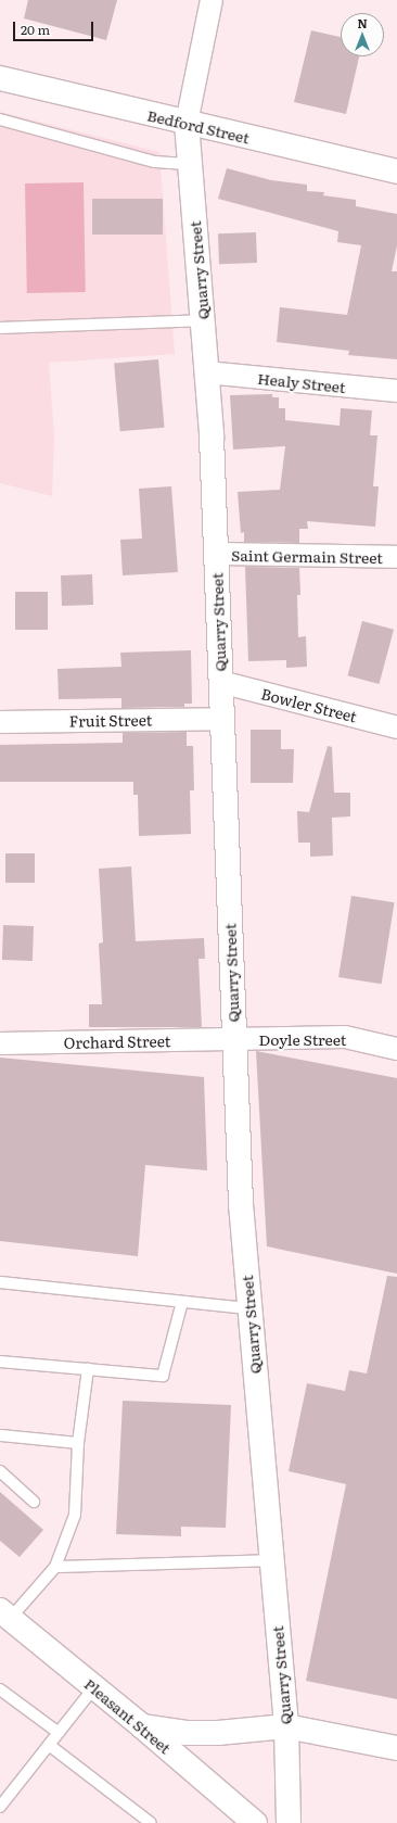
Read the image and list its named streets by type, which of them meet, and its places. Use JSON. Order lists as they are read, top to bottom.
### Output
{
  "streets": {
    "main road": ["Bedford Street", "Quarry Street", "Pleasant Street"],
    "street": [
      "Healy Street",
      "Saint Germain Street",
      "Bowler Street",
      "Fruit Street",
      "Doyle Street",
      "Orchard Street"
    ]
  },
  "crossings": [
    ["Bedford Street", "Quarry Street"],
    ["Quarry Street", "Healy Street"],
    ["Quarry Street", "Saint Germain Street"],
    ["Quarry Street", "Bowler Street"],
    ["Quarry Street", "Fruit Street"],
    ["Quarry Street", "Doyle Street"],
    ["Quarry Street", "Orchard Street"],
    ["Doyle Street", "Orchard Street"]
  ],
  "scale_bar": "20 m",
  "north": "top"
}
